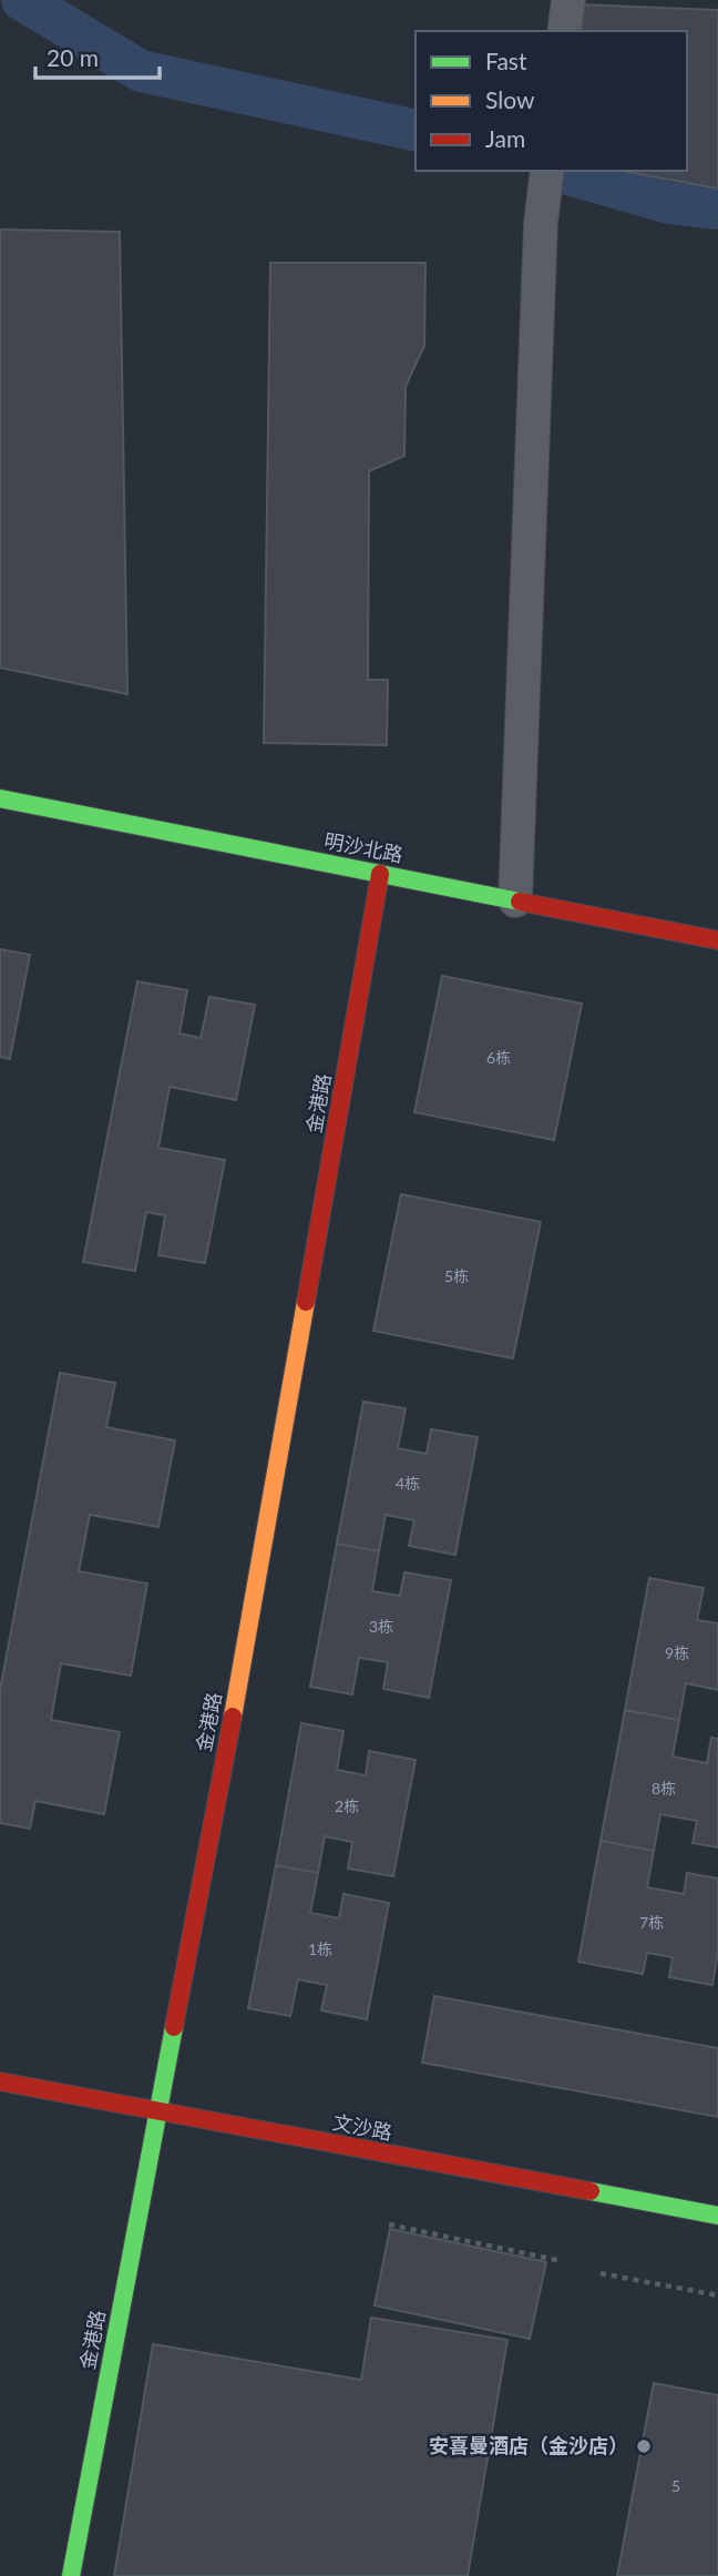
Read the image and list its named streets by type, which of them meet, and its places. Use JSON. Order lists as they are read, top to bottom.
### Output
{
  "streets": {
    "street": ["明沙北路", "金港路", "文沙路"]
  },
  "crossings": [
    ["明沙北路", "金港路"],
    ["金港路", "文沙路"]
  ],
  "places": ["安喜曼酒店（金沙店）"],
  "house_numbers": [
    "6栋",
    "5栋",
    "4栋",
    "3栋",
    "9栋",
    "8栋",
    "2栋",
    "7栋",
    "1栋",
    "5"
  ],
  "legend": ["Fast", "Slow", "Jam"],
  "scale_bar": "20 m"
}
